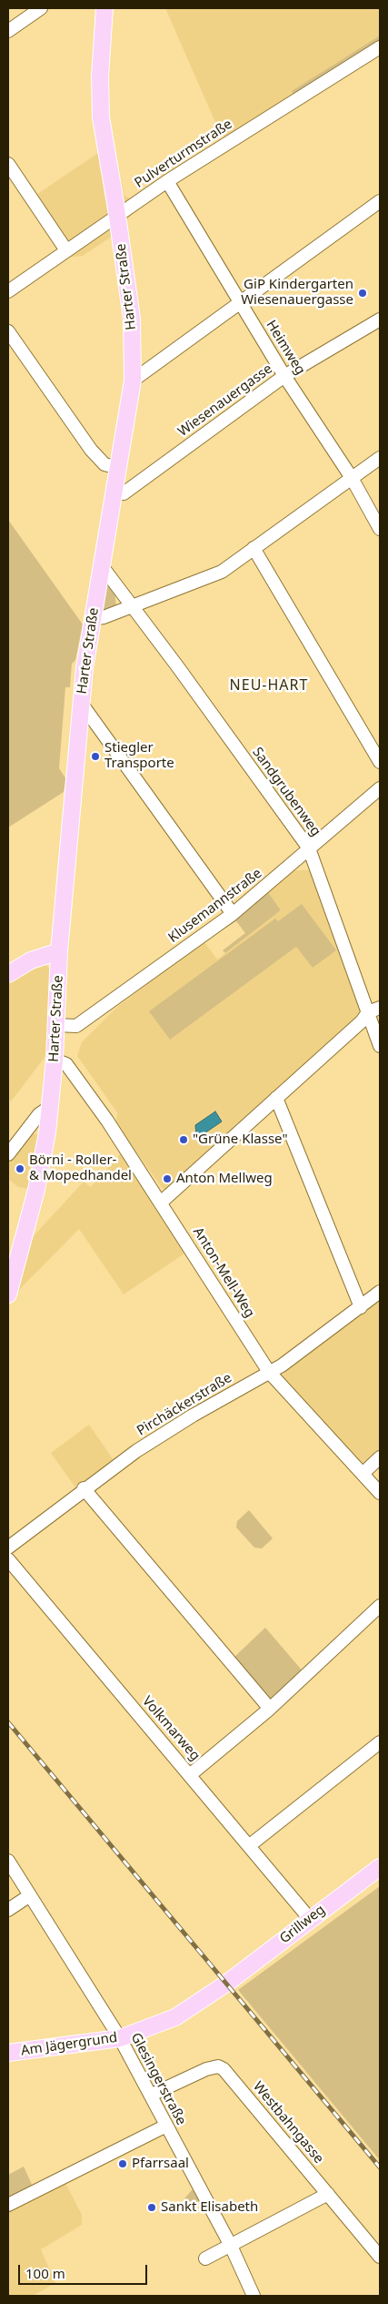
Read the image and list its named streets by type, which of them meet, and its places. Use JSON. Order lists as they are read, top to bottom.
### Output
{
  "streets": {
    "main road": ["Harter Straße", "Grillweg", "Am Jägergrund"],
    "street": [
      "Pulverturmstraße",
      "Heimweg",
      "Wiesenauergasse",
      "Sandgrubenweg",
      "Klusemannstraße",
      "Anton-Mell-Weg",
      "Pirchäckerstraße",
      "Volkmarweg",
      "Glesingerstraße",
      "Westbahngasse"
    ]
  },
  "crossings": [
    ["Pulverturmstraße", "Harter Straße"],
    ["Pulverturmstraße", "Heimweg"],
    ["Harter Straße", "Wiesenauergasse"],
    ["Harter Straße", "Sandgrubenweg"],
    ["Harter Straße", "Klusemannstraße"],
    ["Harter Straße", "Anton-Mell-Weg"],
    ["Heimweg", "Wiesenauergasse"],
    ["Sandgrubenweg", "Klusemannstraße"],
    ["Anton-Mell-Weg", "Pirchäckerstraße"],
    ["Volkmarweg", "Grillweg"],
    ["Grillweg", "Am Jägergrund"],
    ["Am Jägergrund", "Glesingerstraße"],
    ["Glesingerstraße", "Westbahngasse"]
  ],
  "districts": ["NEU-HART"],
  "places": [
    "GiP Kindergarten Wiesenauergasse",
    "Stiegler Transporte",
    "\"Grüne Klasse\"",
    "Börni - Roller- & Mopedhandel",
    "Anton Mellweg",
    "Pfarrsaal",
    "Sankt Elisabeth"
  ],
  "scale_bar": "100 m"
}
